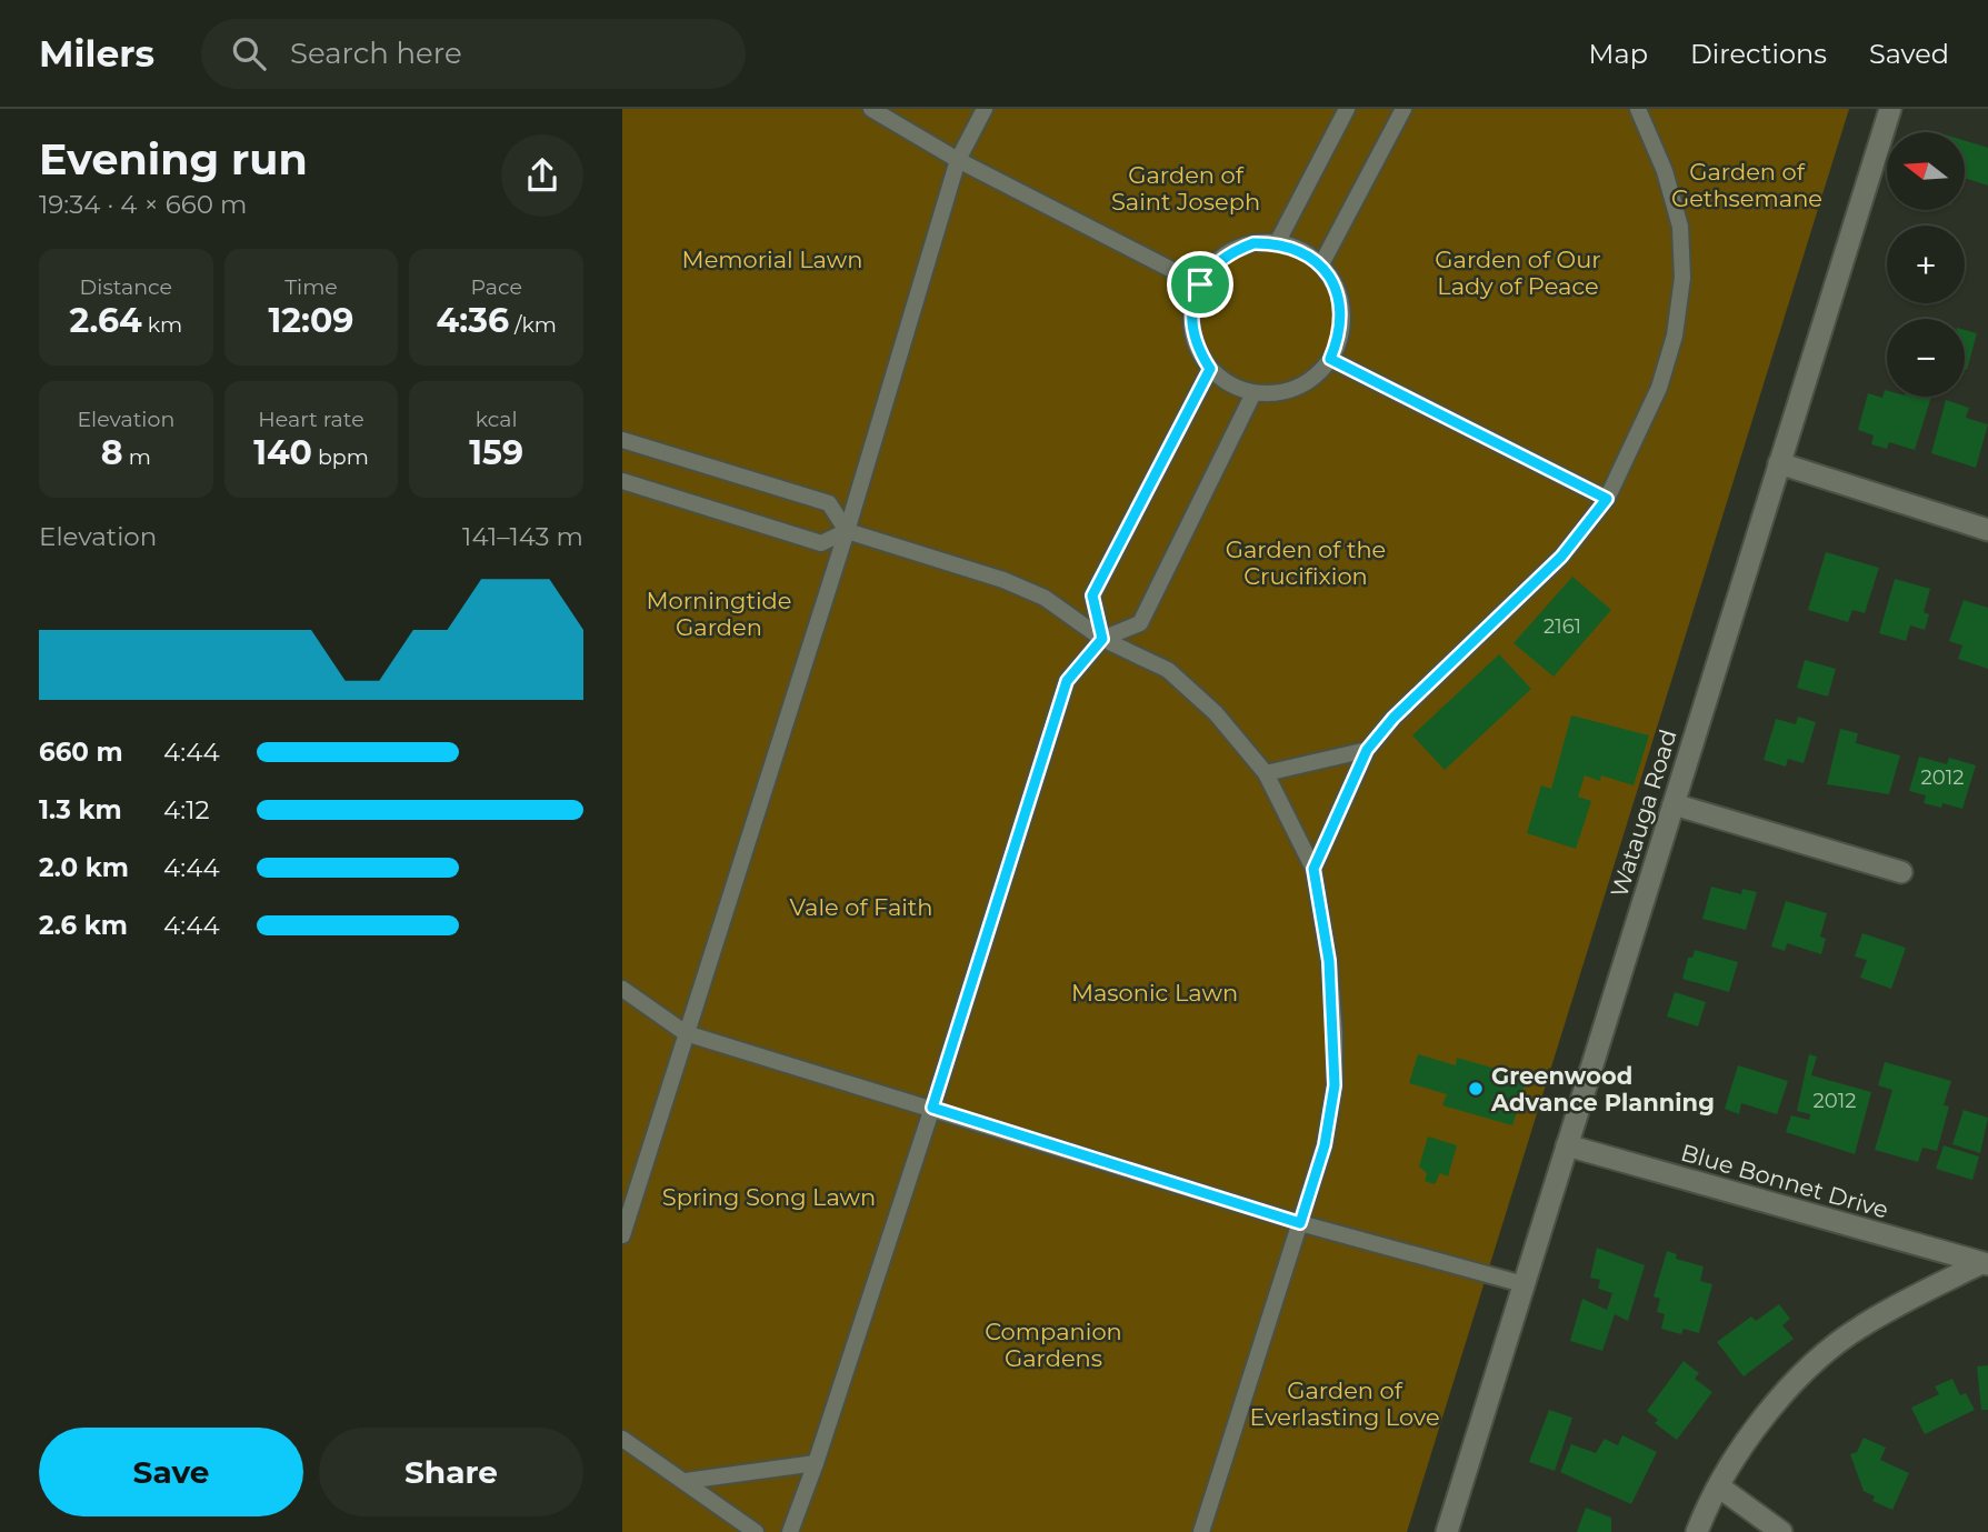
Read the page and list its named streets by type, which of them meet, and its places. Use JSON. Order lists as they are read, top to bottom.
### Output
{
  "streets": {
    "street": ["Watauga Road", "Blue Bonnet Drive"]
  },
  "crossings": [
    ["Watauga Road", "Blue Bonnet Drive"]
  ],
  "parks": [
    "Garden of Gethsemane",
    "Garden of Saint Joseph",
    "Memorial Lawn",
    "Garden of Our Lady of Peace",
    "Garden of the Crucifixion",
    "Morningtide Garden",
    "Vale of Faith",
    "Masonic Lawn",
    "Spring Song Lawn",
    "Companion Gardens",
    "Garden of Everlasting Love"
  ],
  "places": ["Greenwood Advance Planning"],
  "house_numbers": ["2161", "2012", "2012"],
  "north": "left",
  "page": {
    "header": "Milers",
    "search": "Search here",
    "nav": ["Map", "Directions", "Saved"],
    "heading": ["Evening run", "19:34 · 4 × 660 m"],
    "map_buttons": ["+", "−"],
    "stats": [
      ["Distance", "2.64 km"],
      ["Time", "12:09"],
      ["Pace", "4:36 /km"],
      ["Elevation", "8 m"],
      ["Heart rate", "140 bpm"],
      ["kcal", "159"]
    ],
    "chart": ["Elevation", "141–143 m"],
    "list": [
      {
        "name": "660 m",
        "note": "4:44"
      },
      {
        "name": "1.3 km",
        "note": "4:12"
      },
      {
        "name": "2.0 km",
        "note": "4:44"
      },
      {
        "name": "2.6 km",
        "note": "4:44"
      }
    ],
    "buttons": ["Save", "Share"]
  }
}
